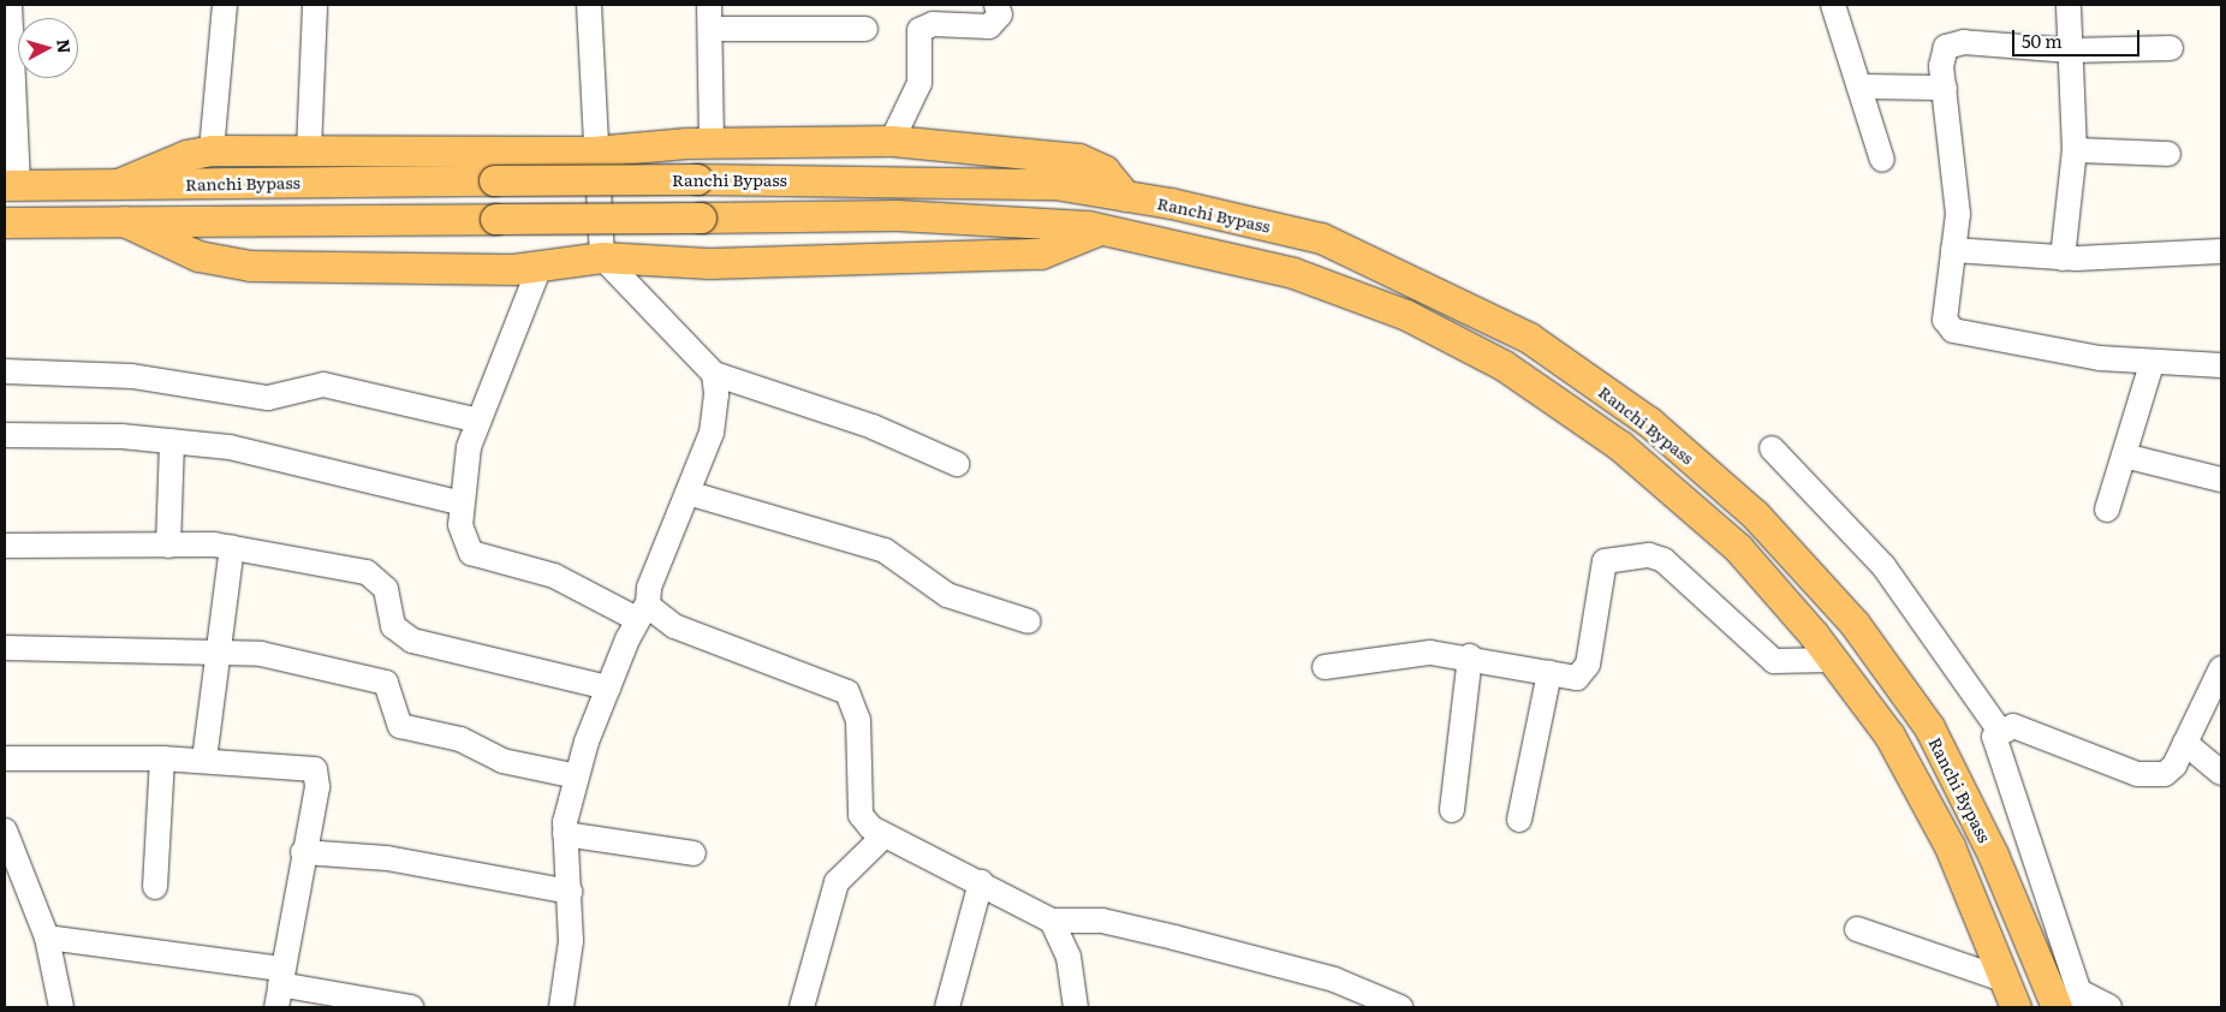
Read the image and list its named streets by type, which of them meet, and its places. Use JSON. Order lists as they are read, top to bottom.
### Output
{
  "streets": {
    "main road": ["Ranchi Bypass"]
  },
  "scale_bar": "50 m",
  "north": "right"
}
